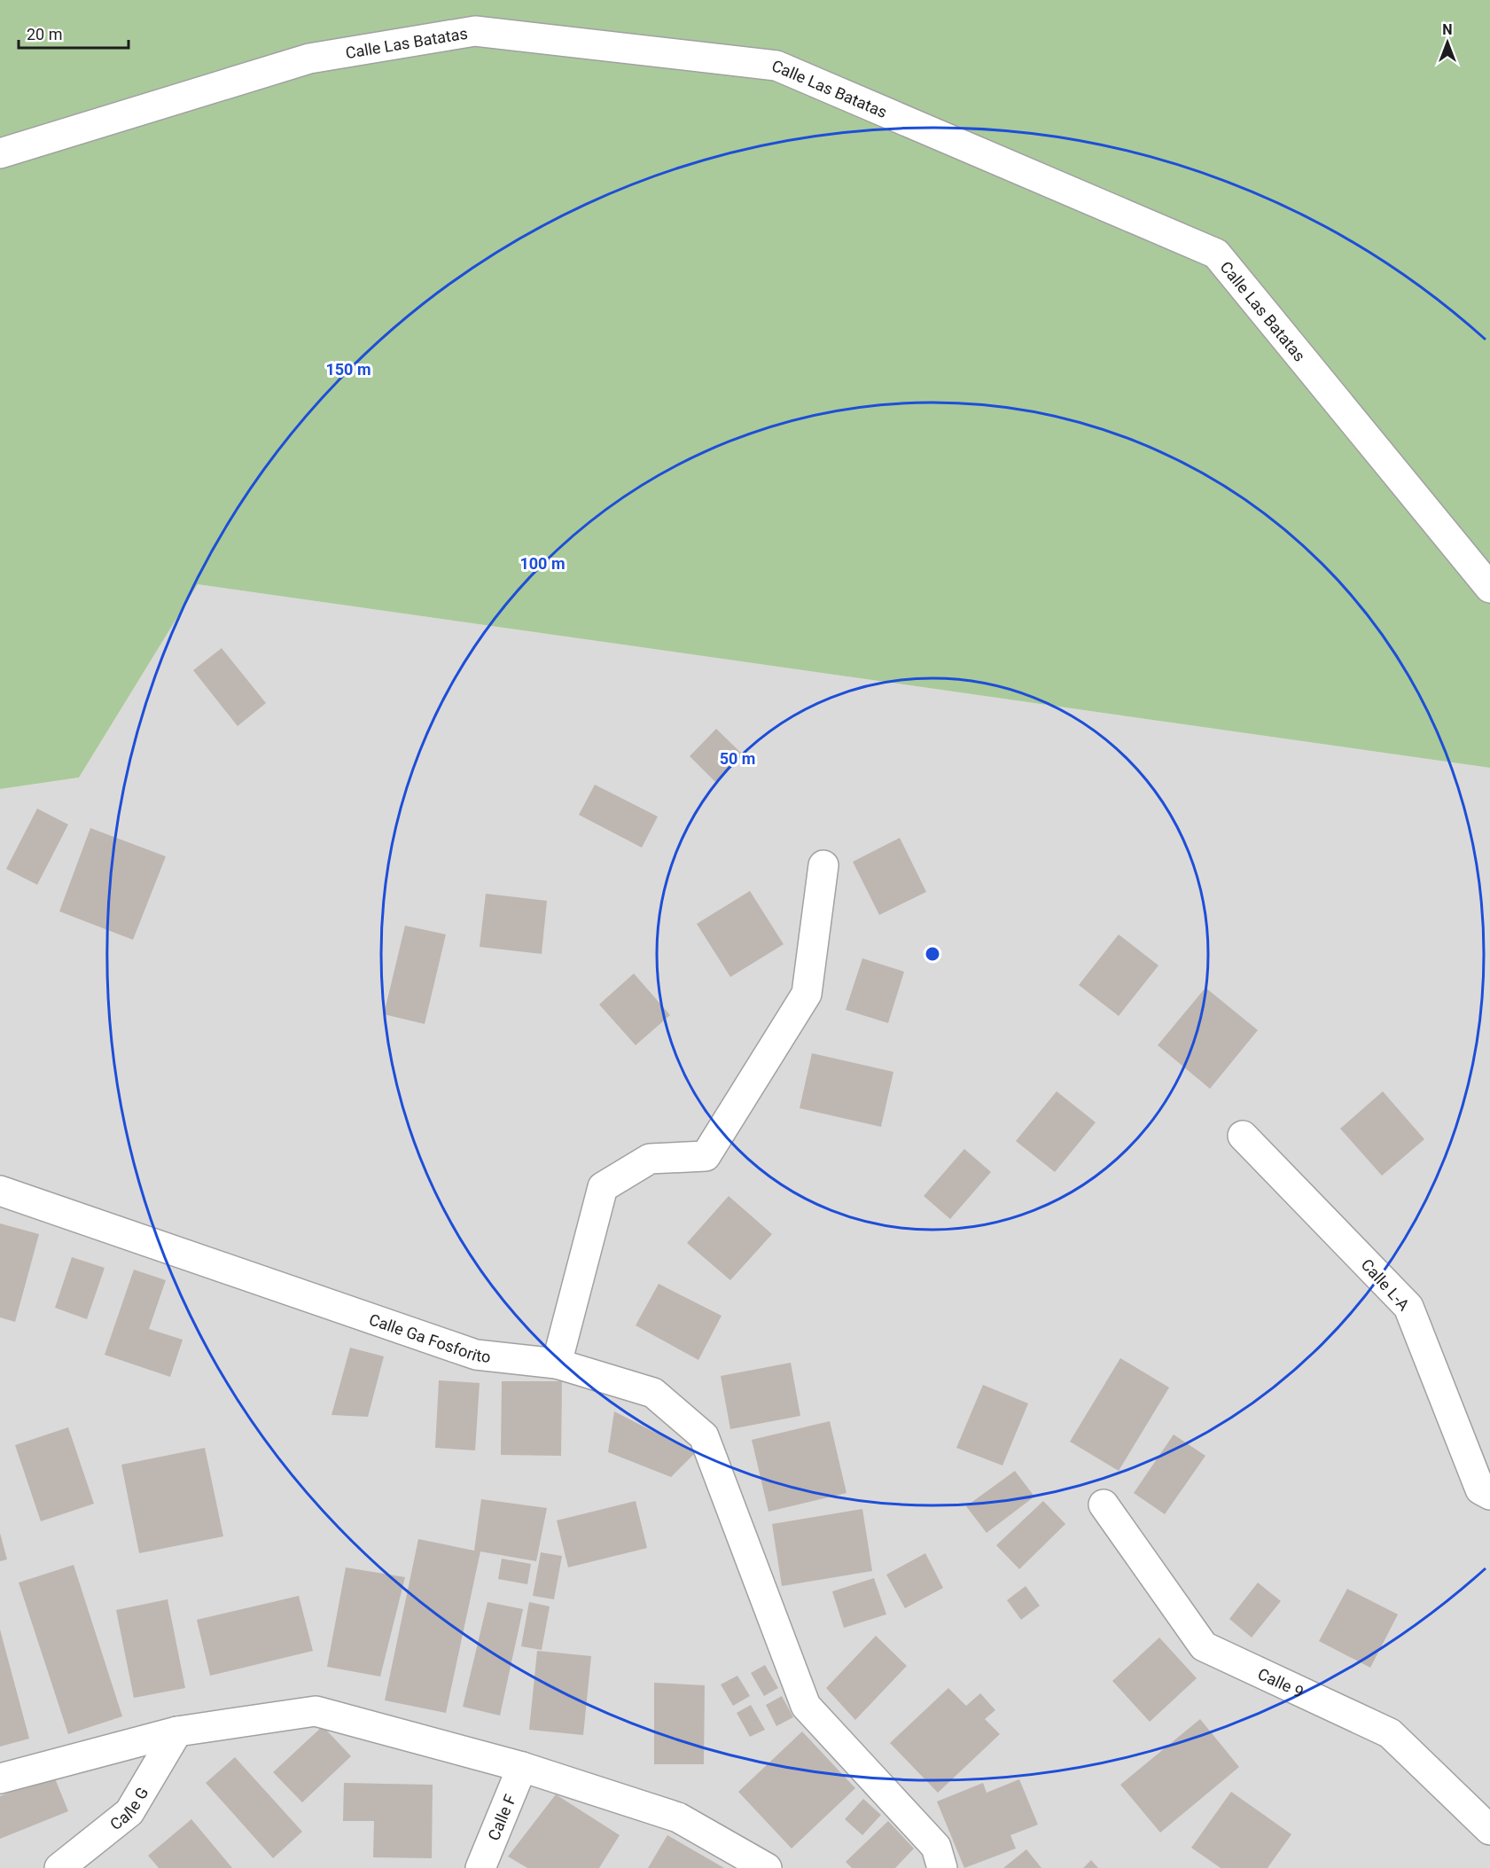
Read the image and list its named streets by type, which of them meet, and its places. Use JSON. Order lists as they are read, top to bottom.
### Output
{
  "streets": {
    "street": [
      "Calle Las Batatas",
      "Calle L-A",
      "Calle Ga Fosforito",
      "Calle 9",
      "Calle G",
      "Calle F"
    ]
  },
  "scale_bar": "20 m",
  "north": "top",
  "rings": ["150 m", "100 m", "50 m"]
}
